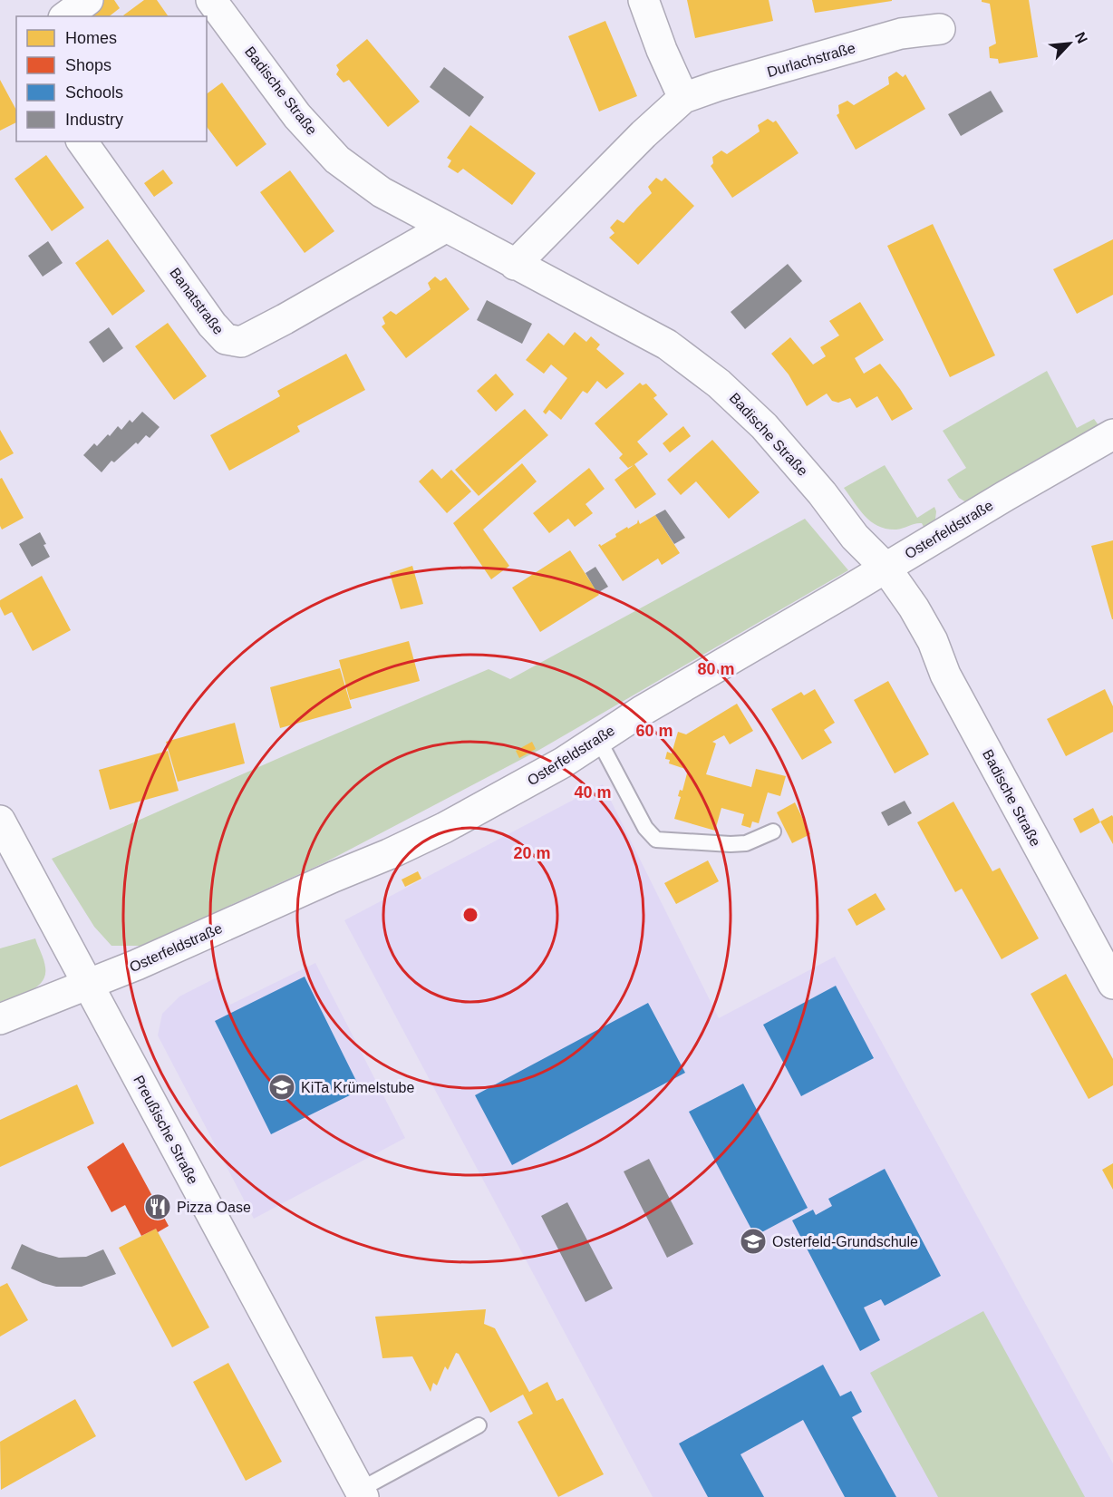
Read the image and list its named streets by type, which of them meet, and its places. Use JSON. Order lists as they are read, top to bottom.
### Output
{
  "streets": {
    "street": [
      "Durlachstraße",
      "Badische Straße",
      "Banatstraße",
      "Osterfeldstraße",
      "Preußische Straße"
    ]
  },
  "crossings": [
    ["Durlachstraße", "Badische Straße"],
    ["Badische Straße", "Banatstraße"],
    ["Badische Straße", "Osterfeldstraße"],
    ["Osterfeldstraße", "Preußische Straße"]
  ],
  "places": {
    "school or university": ["KiTa Krümelstube", "Osterfeld-Grundschule"],
    "restaurant": ["Pizza Oase"]
  },
  "legend": [
    "Homes",
    "Shops",
    "Schools",
    "Industry"
  ],
  "north": "top right",
  "rings": [
    "80 m",
    "60 m",
    "40 m",
    "20 m"
  ]
}
